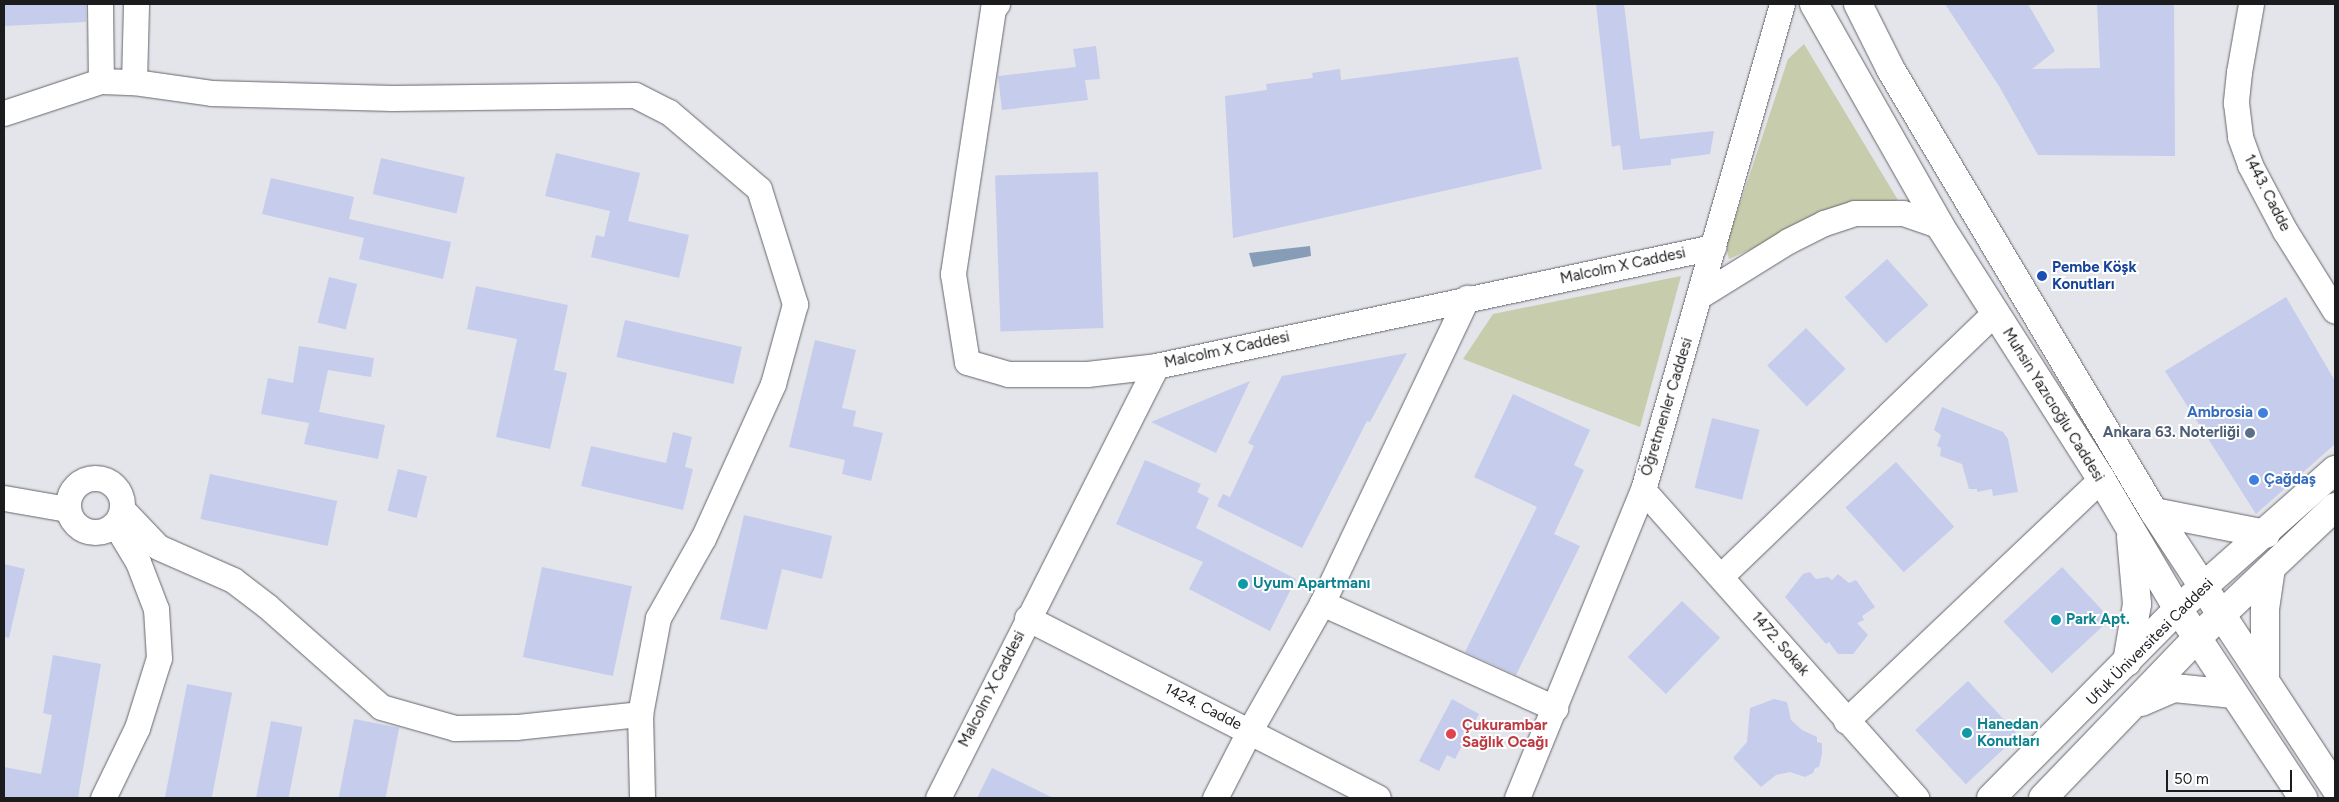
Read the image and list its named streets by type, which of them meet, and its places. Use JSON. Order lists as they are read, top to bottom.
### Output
{
  "streets": {
    "main road": ["Muhsin Yazıcıoğlu Caddesi", "Ufuk Üniversitesi Caddesi"],
    "street": [
      "1443. Cadde",
      "Malcolm X Caddesi",
      "Öğretmenler Caddesi",
      "1472. Sokak",
      "1424. Cadde"
    ]
  },
  "crossings": [
    ["Malcolm X Caddesi", "Öğretmenler Caddesi"],
    ["Malcolm X Caddesi", "1424. Cadde"],
    ["Muhsin Yazıcıoğlu Caddesi", "Ufuk Üniversitesi Caddesi"],
    ["Öğretmenler Caddesi", "1472. Sokak"]
  ],
  "places": [
    "Pembe Köşk Konutları",
    "Ambrosia",
    "Ankara 63. Noterliği",
    "Çağdaş",
    "Uyum Apartmanı",
    "Park Apt.",
    "Hanedan Konutları",
    "Çukurambar Sağlık Ocağı"
  ],
  "scale_bar": "50 m"
}
